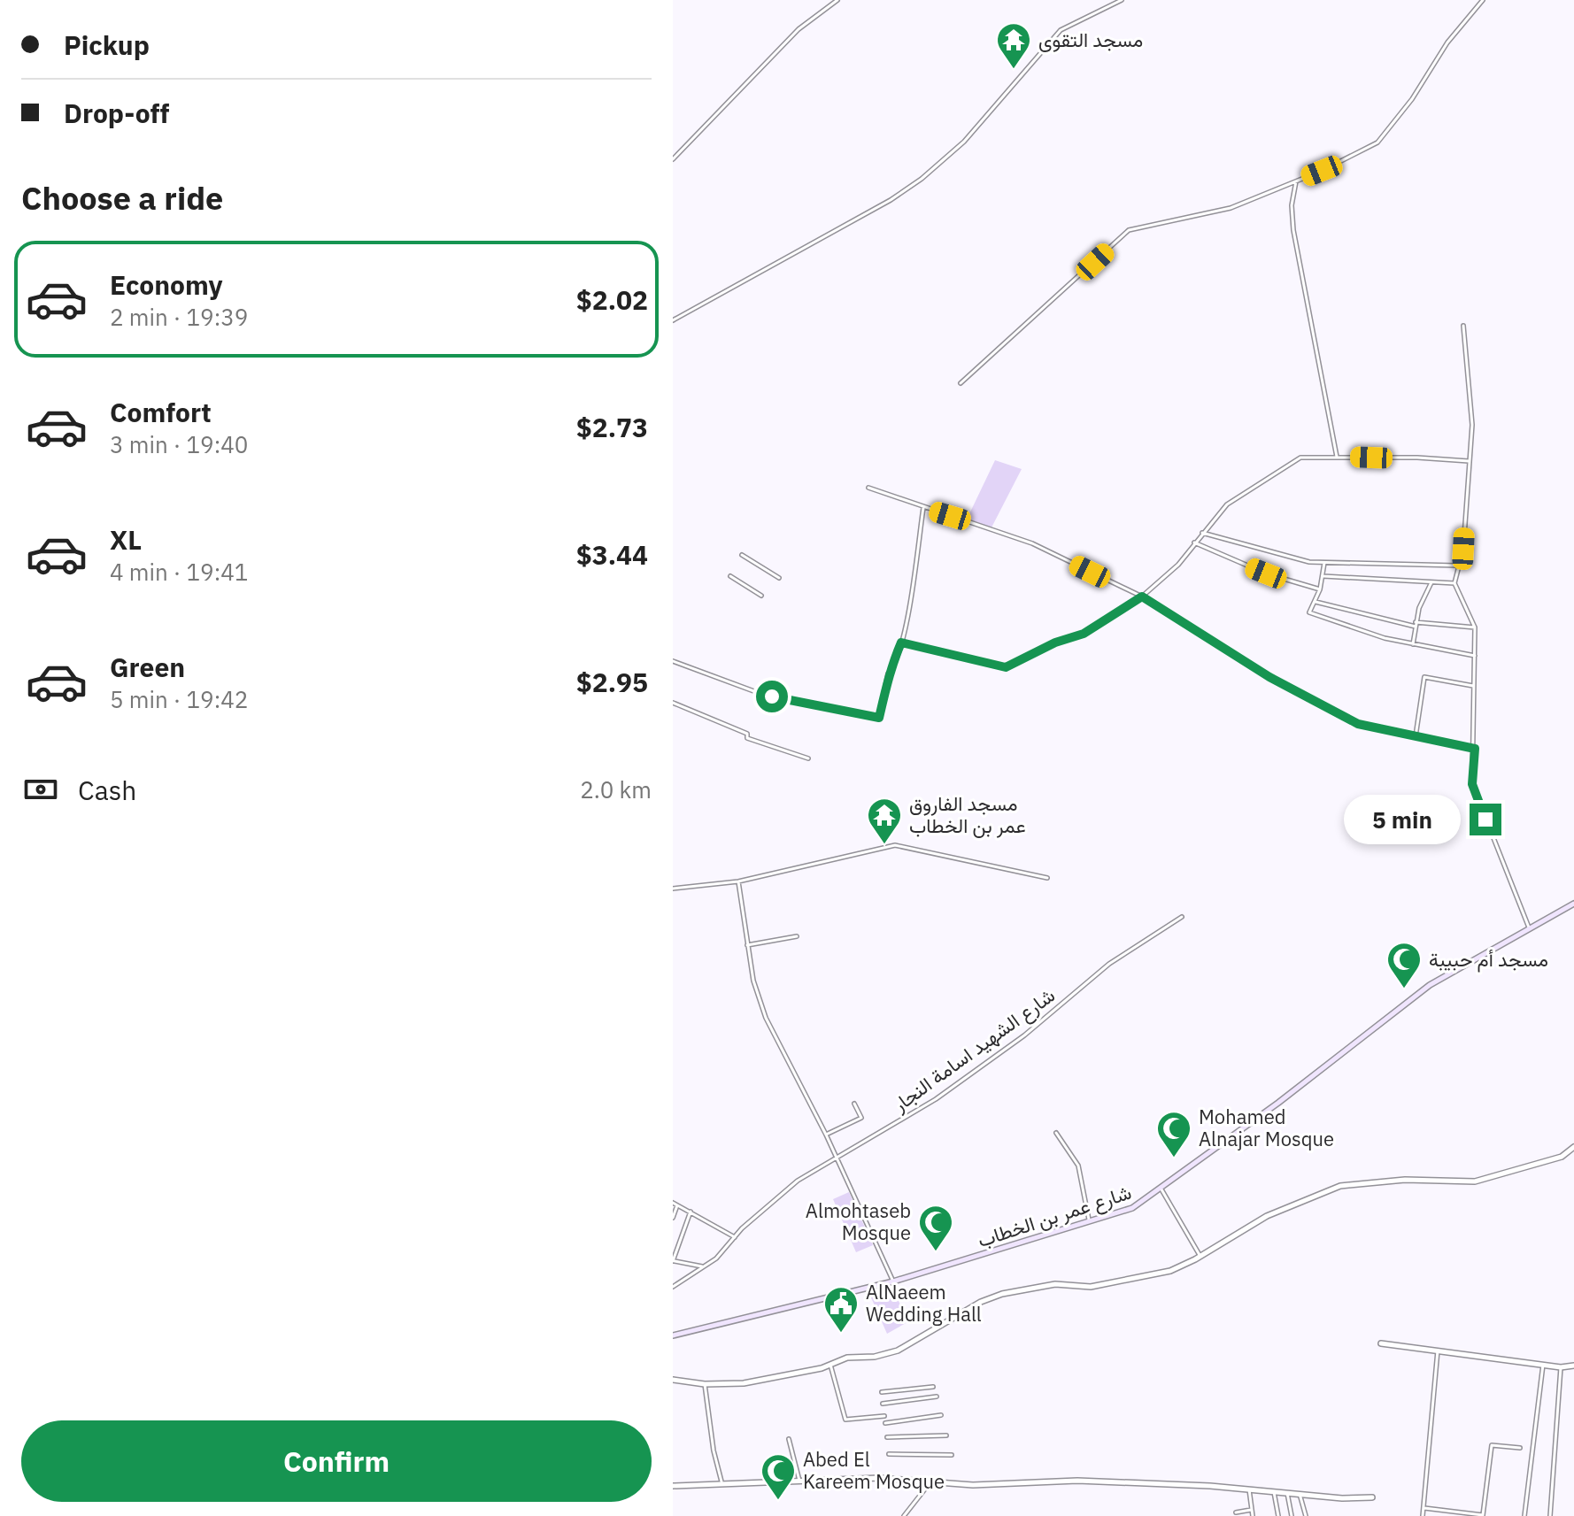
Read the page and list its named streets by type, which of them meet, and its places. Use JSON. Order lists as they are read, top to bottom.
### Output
{
  "streets": {
    "main road": ["شارع عمر بن الخطاب"],
    "street": ["شارع الشهيد اسامة النجار"]
  },
  "places": {
    "temple": ["مسجد التقوى", "مسجد الفاروق عمر بن الخطاب"],
    "mosque": [
      "مسجد أم حبيبة",
      "Mohamed Alnajar Mosque",
      "Almohtaseb Mosque",
      "Abed El Kareem Mosque"
    ],
    "public building": ["AlNaeem Wedding Hall"]
  },
  "page": {
    "banner": ["Pickup", "Drop-off"],
    "heading": "Choose a ride",
    "list": [
      {
        "name": "Economy",
        "note": "2 min · 19:39",
        "value": "$2.02"
      },
      {
        "name": "Comfort",
        "note": "3 min · 19:40",
        "value": "$2.73"
      },
      {
        "name": "XL",
        "note": "4 min · 19:41",
        "value": "$3.44"
      },
      {
        "name": "Green",
        "note": "5 min · 19:42",
        "value": "$2.95"
      }
    ],
    "pay": ["Cash", "2.0 km"],
    "bubble": "5 min",
    "buttons": "Confirm"
  }
}
